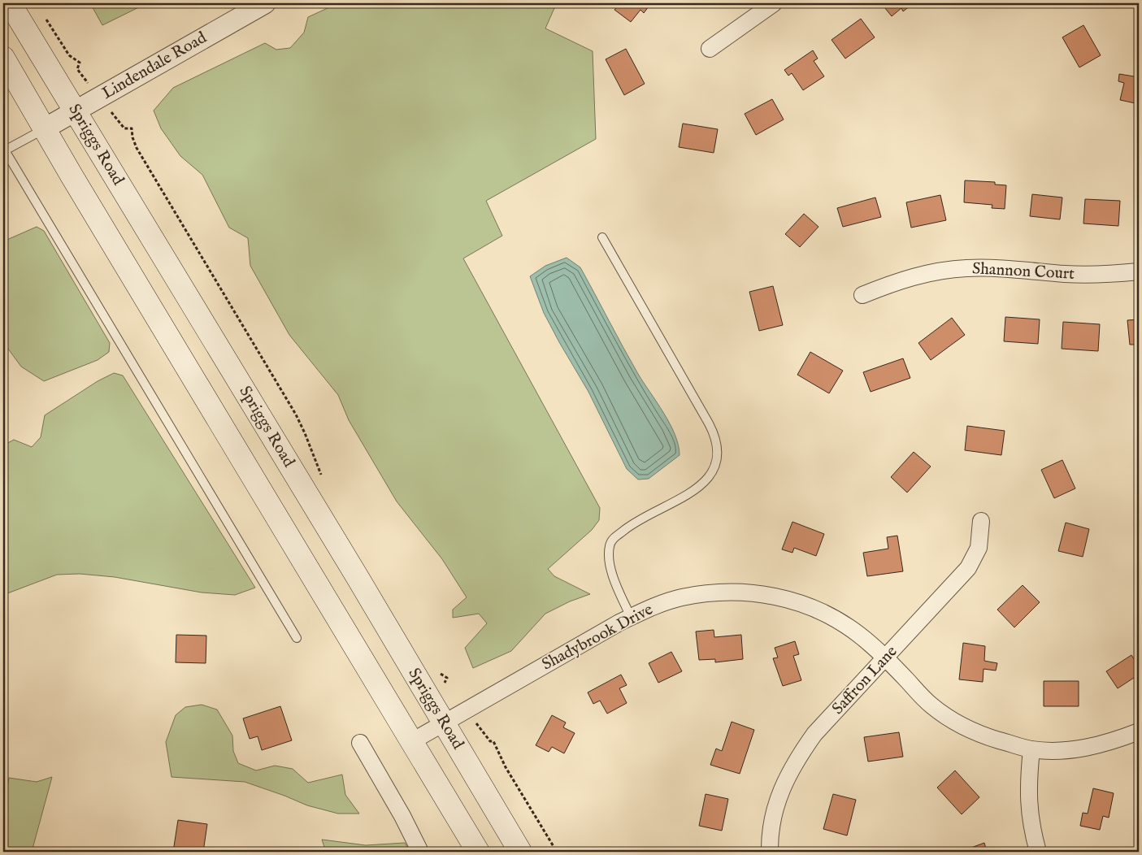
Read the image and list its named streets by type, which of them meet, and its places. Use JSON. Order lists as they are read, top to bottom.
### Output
{
  "streets": {
    "main road": ["Spriggs Road"],
    "street": [
      "Lindendale Road",
      "Shannon Court",
      "Shadybrook Drive",
      "Saffron Lane"
    ]
  },
  "crossings": [
    ["Lindendale Road", "Spriggs Road"],
    ["Spriggs Road", "Shadybrook Drive"],
    ["Shadybrook Drive", "Saffron Lane"]
  ]
}
